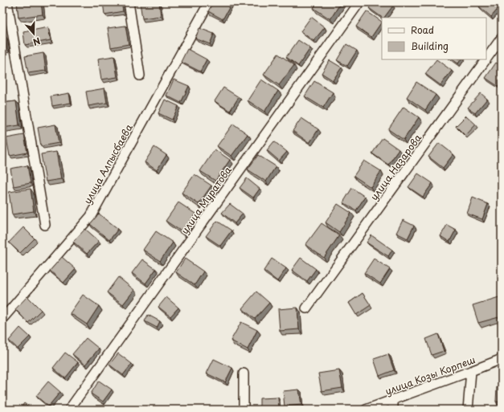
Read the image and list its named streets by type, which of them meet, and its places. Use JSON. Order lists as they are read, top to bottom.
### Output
{
  "streets": {
    "street": [
      "улица Алпысбаева",
      "улица Назарова",
      "улица Муратова",
      "улица Козы Корпеш"
    ]
  },
  "legend": ["Road", "Building"],
  "north": "bottom"
}
